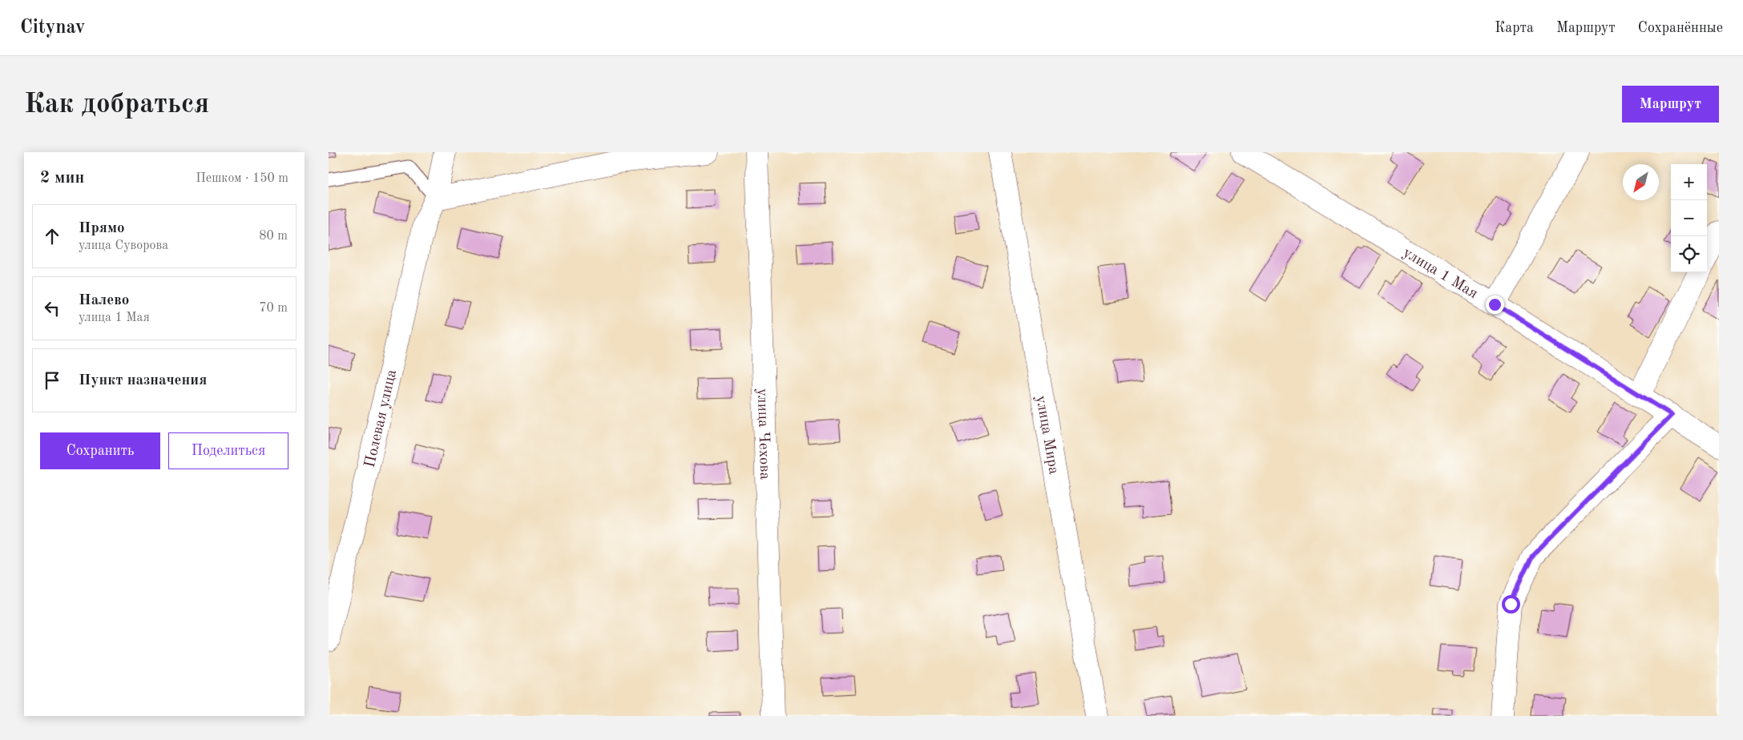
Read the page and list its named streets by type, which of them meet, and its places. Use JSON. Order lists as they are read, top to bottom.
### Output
{
  "streets": {
    "street": [
      "улица 1 Мая",
      "Полевая улица",
      "улица Чехова",
      "улица Мира"
    ]
  },
  "north": "bottom left",
  "page": {
    "header": "Citynav",
    "nav": ["Карта", "Маршрут", "Сохранённые"],
    "buttons": [
      "Маршрут",
      ["Сохранить", "Поделиться"]
    ],
    "title": "Как добраться",
    "heading": ["2 мин", "Пешком · 150 m"],
    "map_buttons": ["+", "−"],
    "list": [
      ["Прямо", "улица Суворова", "80 m"],
      ["Налево", "улица 1 Мая", "70 m"],
      "Пункт назначения"
    ]
  }
}
